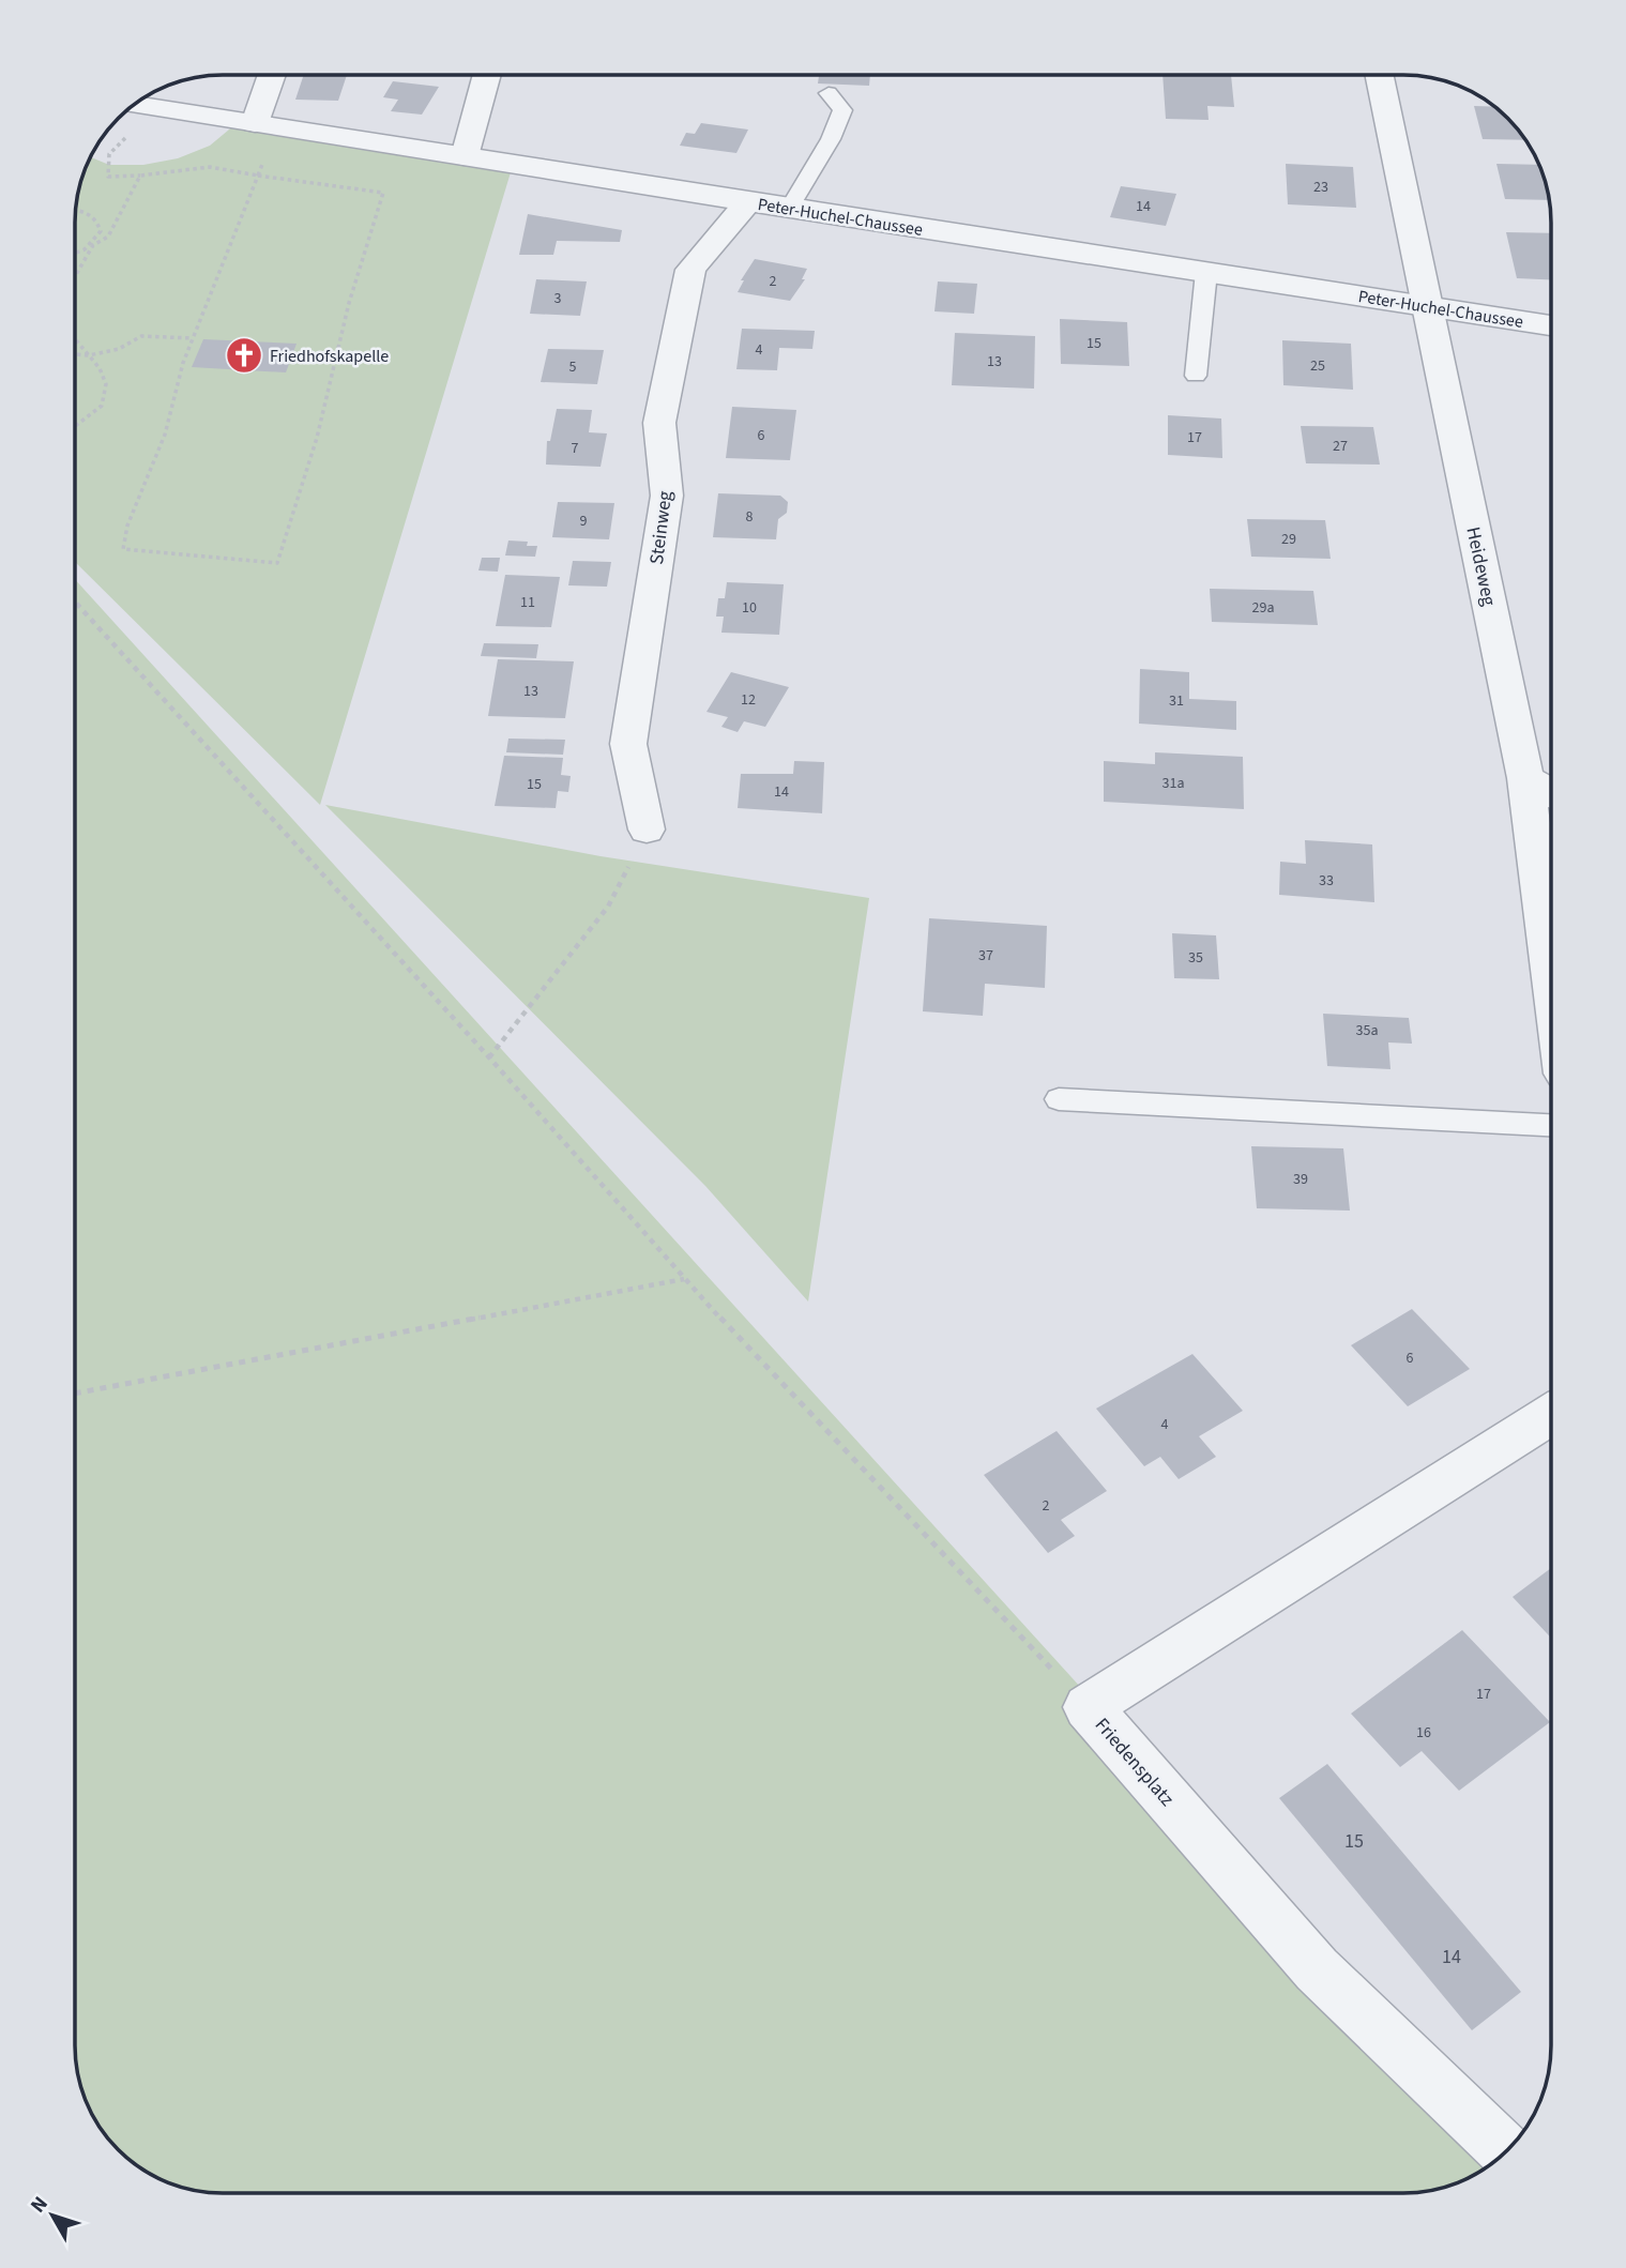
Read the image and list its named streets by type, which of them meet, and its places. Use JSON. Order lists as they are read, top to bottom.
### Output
{
  "streets": {
    "street": [
      "Peter-Huchel-Chaussee",
      "Steinweg",
      "Heideweg",
      "Friedensplatz"
    ]
  },
  "crossings": [
    ["Peter-Huchel-Chaussee", "Steinweg"],
    ["Peter-Huchel-Chaussee", "Heideweg"]
  ],
  "places": {
    "church": ["Friedhofskapelle"]
  },
  "house_numbers": [
    "23",
    "14",
    "2",
    "3",
    "15",
    "4",
    "13",
    "25",
    "5",
    "6",
    "17",
    "27",
    "7",
    "8",
    "9",
    "29",
    "11",
    "10",
    "29a",
    "13",
    "12",
    "31",
    "31a",
    "15",
    "14",
    "33",
    "37",
    "35",
    "35a",
    "39",
    "6",
    "4",
    "2",
    "17",
    "16",
    "15",
    "14"
  ],
  "north": "top left"
}
